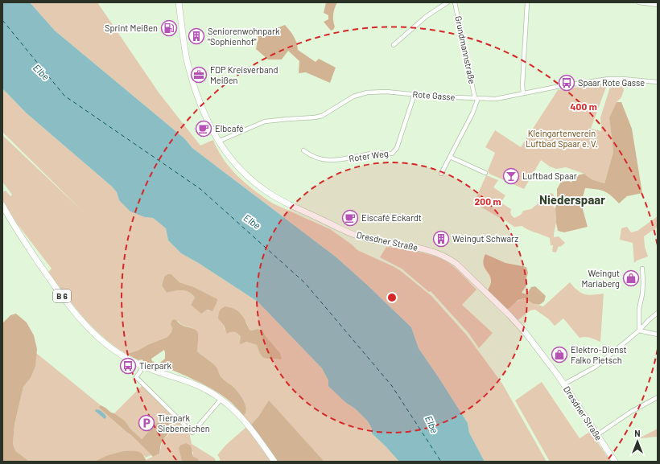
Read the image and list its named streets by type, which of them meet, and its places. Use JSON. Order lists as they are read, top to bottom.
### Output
{
  "streets": {
    "main road": ["Dresdner Straße", "B 6"],
    "street": ["Grundmannstraße", "Rote Gasse", "Roter Weg"]
  },
  "crossings": [
    ["Grundmannstraße", "Rote Gasse"],
    ["Rote Gasse", "Roter Weg"],
    ["Rote Gasse", "Dresdner Straße"]
  ],
  "districts": ["Niederspaar"],
  "water": ["Elbe"],
  "parks": ["Kleingartenverein Luftbad Spaar e. V."],
  "places": {
    "fuel station": ["Sprint Meißen"],
    "building": ["Seniorenwohnpark \"Sophienhof\"", "Weingut Schwarz"],
    "office": ["FDP Kreisverband Meißen"],
    "bus stop": ["Spaar Rote Gasse", "Tierpark"],
    "cafe": ["Elbcafé", "Eiscafé Eckardt"],
    "bar": ["Luftbad Spaar"],
    "shop": ["Weingut Mariaberg", "Elektro-Dienst Falko Pietsch"],
    "parking": ["Tierpark Siebeneichen"]
  },
  "north": "top",
  "rings": ["400 m", "200 m"]
}
